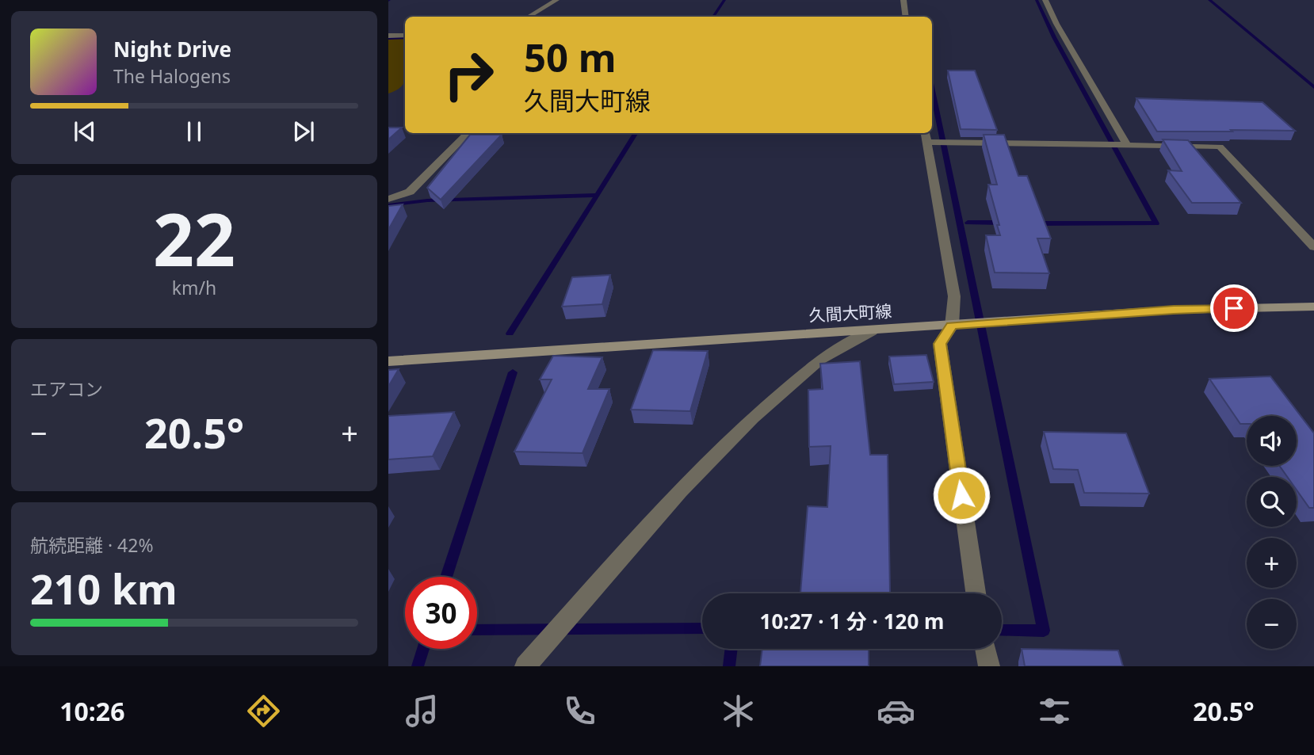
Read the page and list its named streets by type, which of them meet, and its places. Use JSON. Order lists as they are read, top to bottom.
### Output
{
  "streets": {
    "main road": ["久間大町線"]
  },
  "page": {
    "turn": ["50 m", "久間大町線"],
    "song": ["Night Drive", "The Halogens"],
    "tile": [
      ["22", "km/h"],
      "エアコン",
      ["航続距離 · 42%", "210 km"]
    ],
    "heat": ["−", "20.5°", "+"],
    "map_buttons": ["+", "−"],
    "limit": "30",
    "trip": "10:27 · 1 分 · 120 m",
    "tabs": ["10:26", "20.5°"]
  }
}
